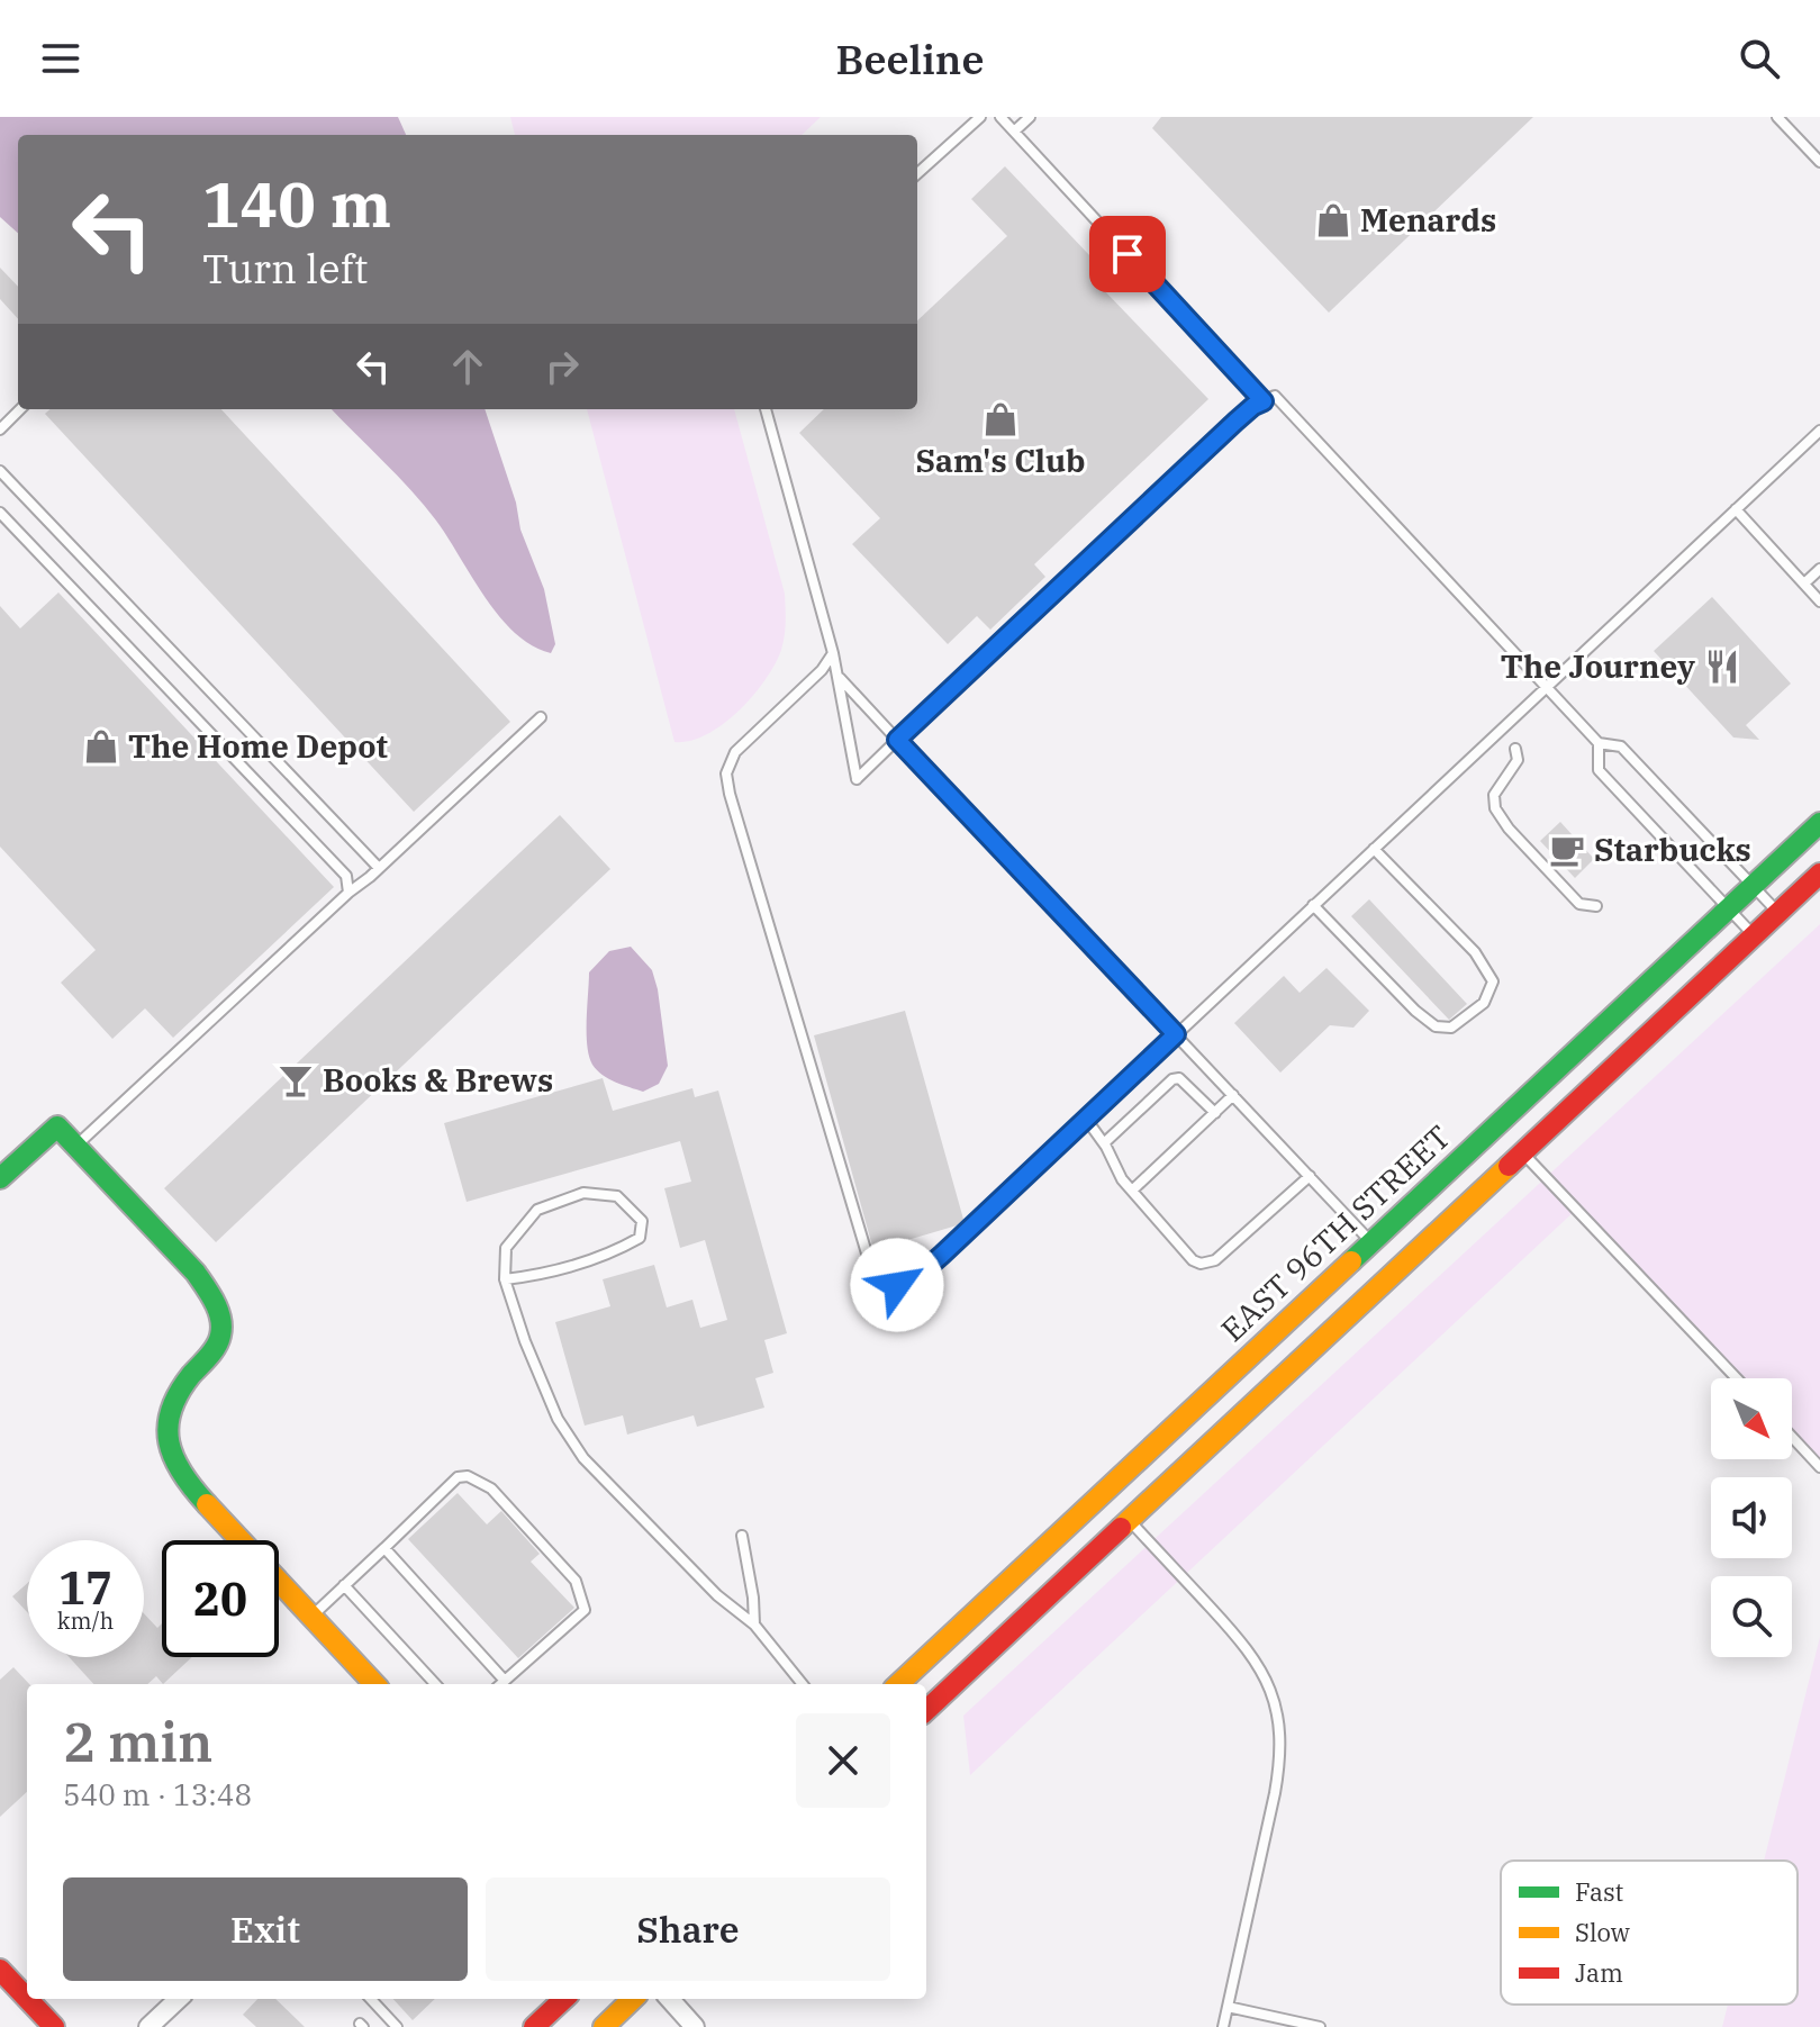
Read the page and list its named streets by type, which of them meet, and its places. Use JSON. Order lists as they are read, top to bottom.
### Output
{
  "streets": {
    "main road": ["EAST 96TH STREET"]
  },
  "places": {
    "shop": ["Menards", "Sam's Club", "The Home Depot"],
    "restaurant": ["The Journey"],
    "cafe": ["Starbucks"],
    "bar": ["Books & Brews"]
  },
  "legend": ["Fast", "Slow", "Jam"],
  "north": "bottom right",
  "page": {
    "header": "Beeline",
    "turn": ["140 m", "Turn left"],
    "speed": "17 km/h",
    "limit": "20",
    "heading": ["2 min", "540 m · 13:48"],
    "buttons": ["Exit", "Share"]
  }
}
